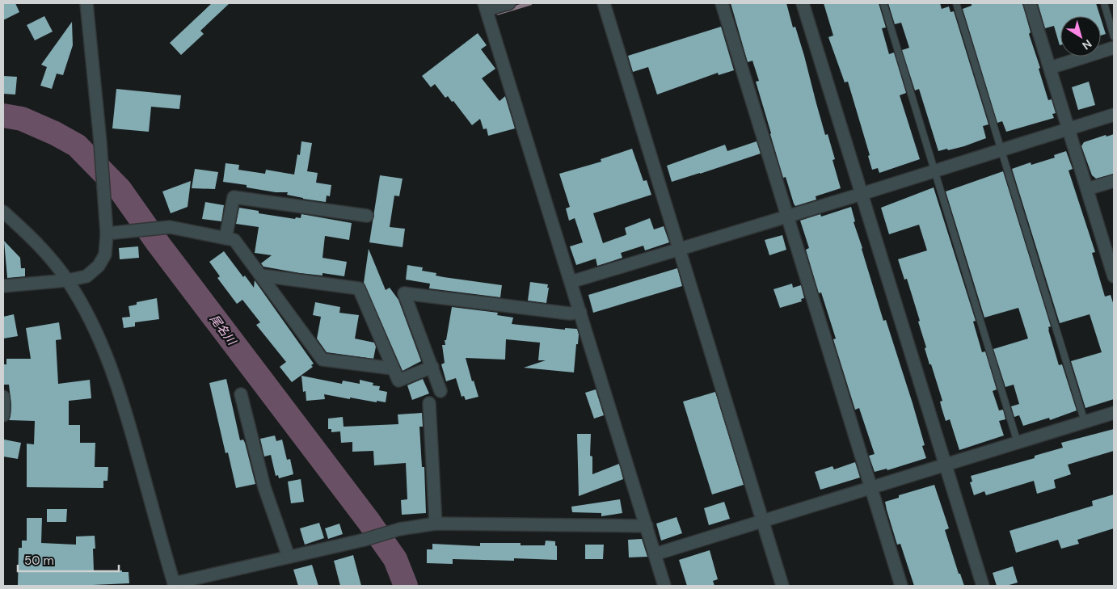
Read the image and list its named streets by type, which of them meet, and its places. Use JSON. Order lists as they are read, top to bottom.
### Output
{
  "water": ["尾名川"],
  "scale_bar": "50 m",
  "north": "bottom right"
}
